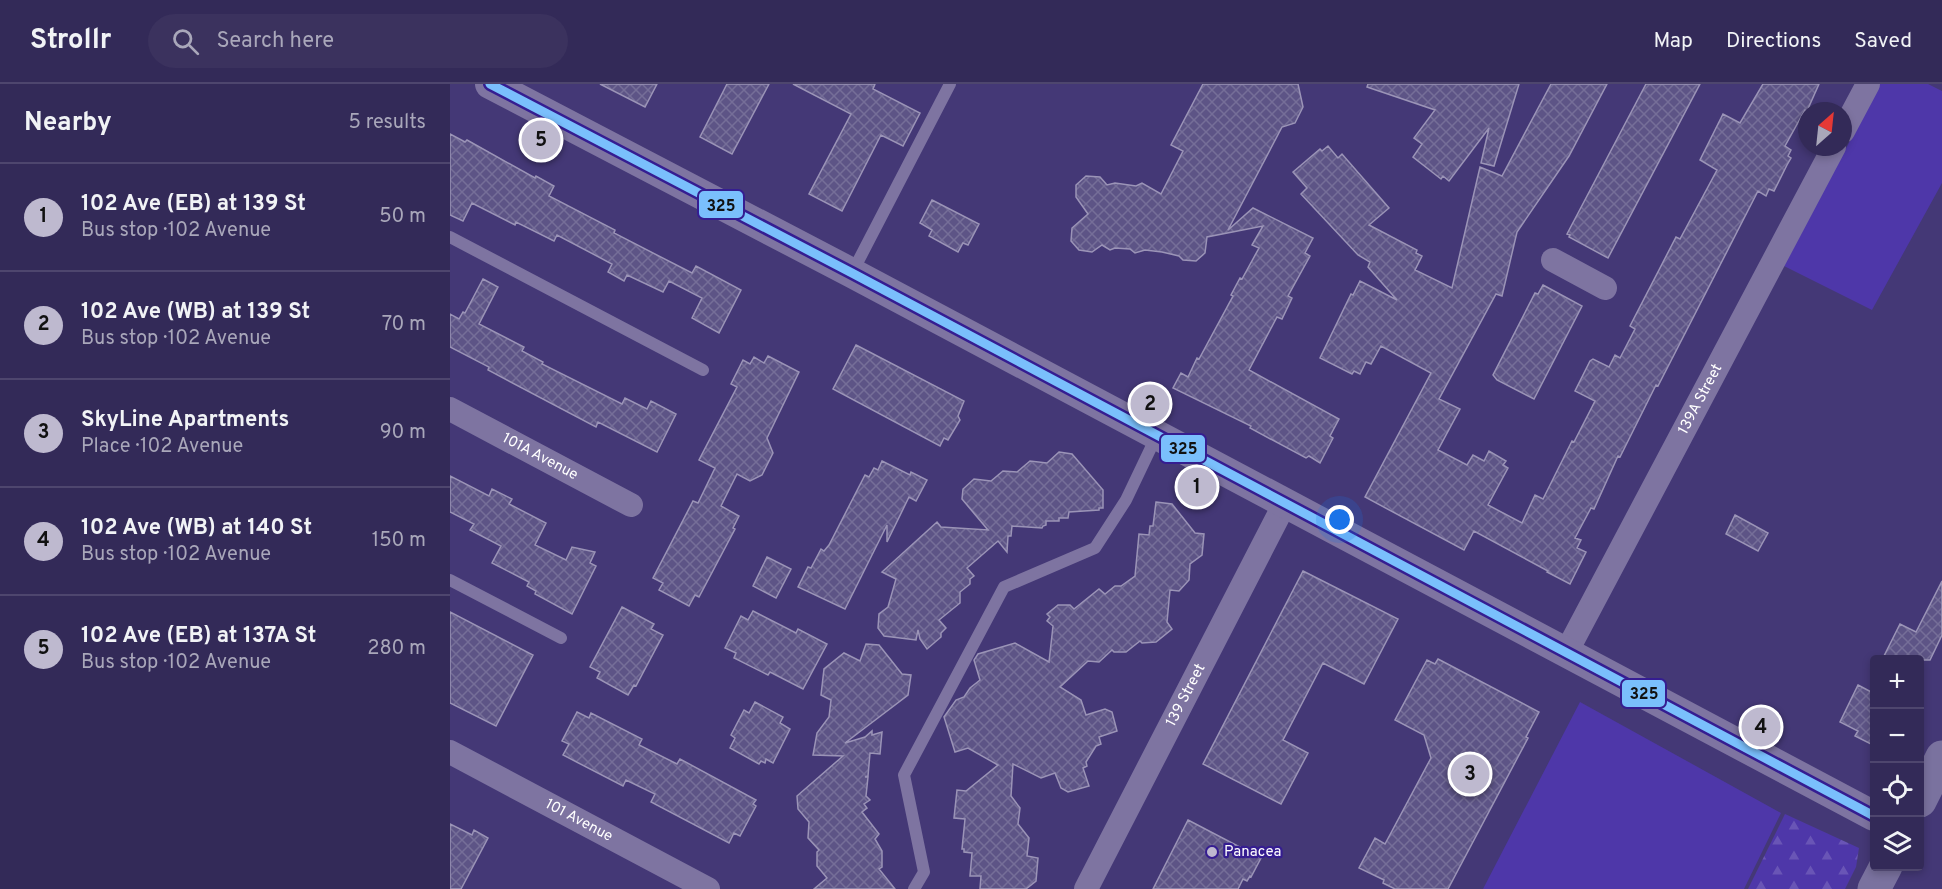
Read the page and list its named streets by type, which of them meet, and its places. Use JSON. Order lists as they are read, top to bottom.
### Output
{
  "streets": {
    "street": [
      "139A Street",
      "101A Avenue",
      "139 Street",
      "101 Avenue"
    ]
  },
  "places": ["Panacea"],
  "lines": ["transit line 325"],
  "north": "top right",
  "page": {
    "header": "Strollr",
    "search": "Search here",
    "nav": ["Map", "Directions", "Saved"],
    "heading": ["Nearby", "5 results"],
    "pins": [
      "5",
      "2",
      "1",
      "4",
      "3"
    ],
    "list": [
      {
        "mark": "1",
        "name": "102 Ave (EB) at 139 St",
        "note": "Bus stop · 102 Avenue",
        "value": "50 m"
      },
      {
        "mark": "2",
        "name": "102 Ave (WB) at 139 St",
        "note": "Bus stop · 102 Avenue",
        "value": "70 m"
      },
      {
        "mark": "3",
        "name": "SkyLine Apartments",
        "note": "Place · 102 Avenue",
        "value": "90 m"
      },
      {
        "mark": "4",
        "name": "102 Ave (WB) at 140 St",
        "note": "Bus stop · 102 Avenue",
        "value": "150 m"
      },
      {
        "mark": "5",
        "name": "102 Ave (EB) at 137A St",
        "note": "Bus stop · 102 Avenue",
        "value": "280 m"
      }
    ],
    "map_buttons": ["+", "−"]
  }
}
